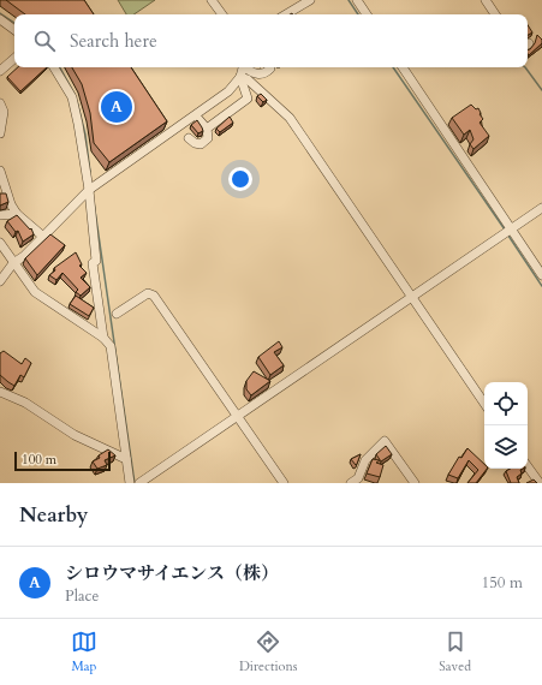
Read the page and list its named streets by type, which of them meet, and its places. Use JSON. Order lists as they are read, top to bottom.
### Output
{
  "scale_bar": "100 m",
  "page": {
    "search": "Search here",
    "pins": "A",
    "scale": "100 m",
    "heading": "Nearby",
    "list": [
      {
        "mark": "A",
        "name": "シロウマサイエンス（株）",
        "note": "Place",
        "value": "150 m"
      }
    ],
    "nav": ["Map", "Directions", "Saved"]
  }
}
